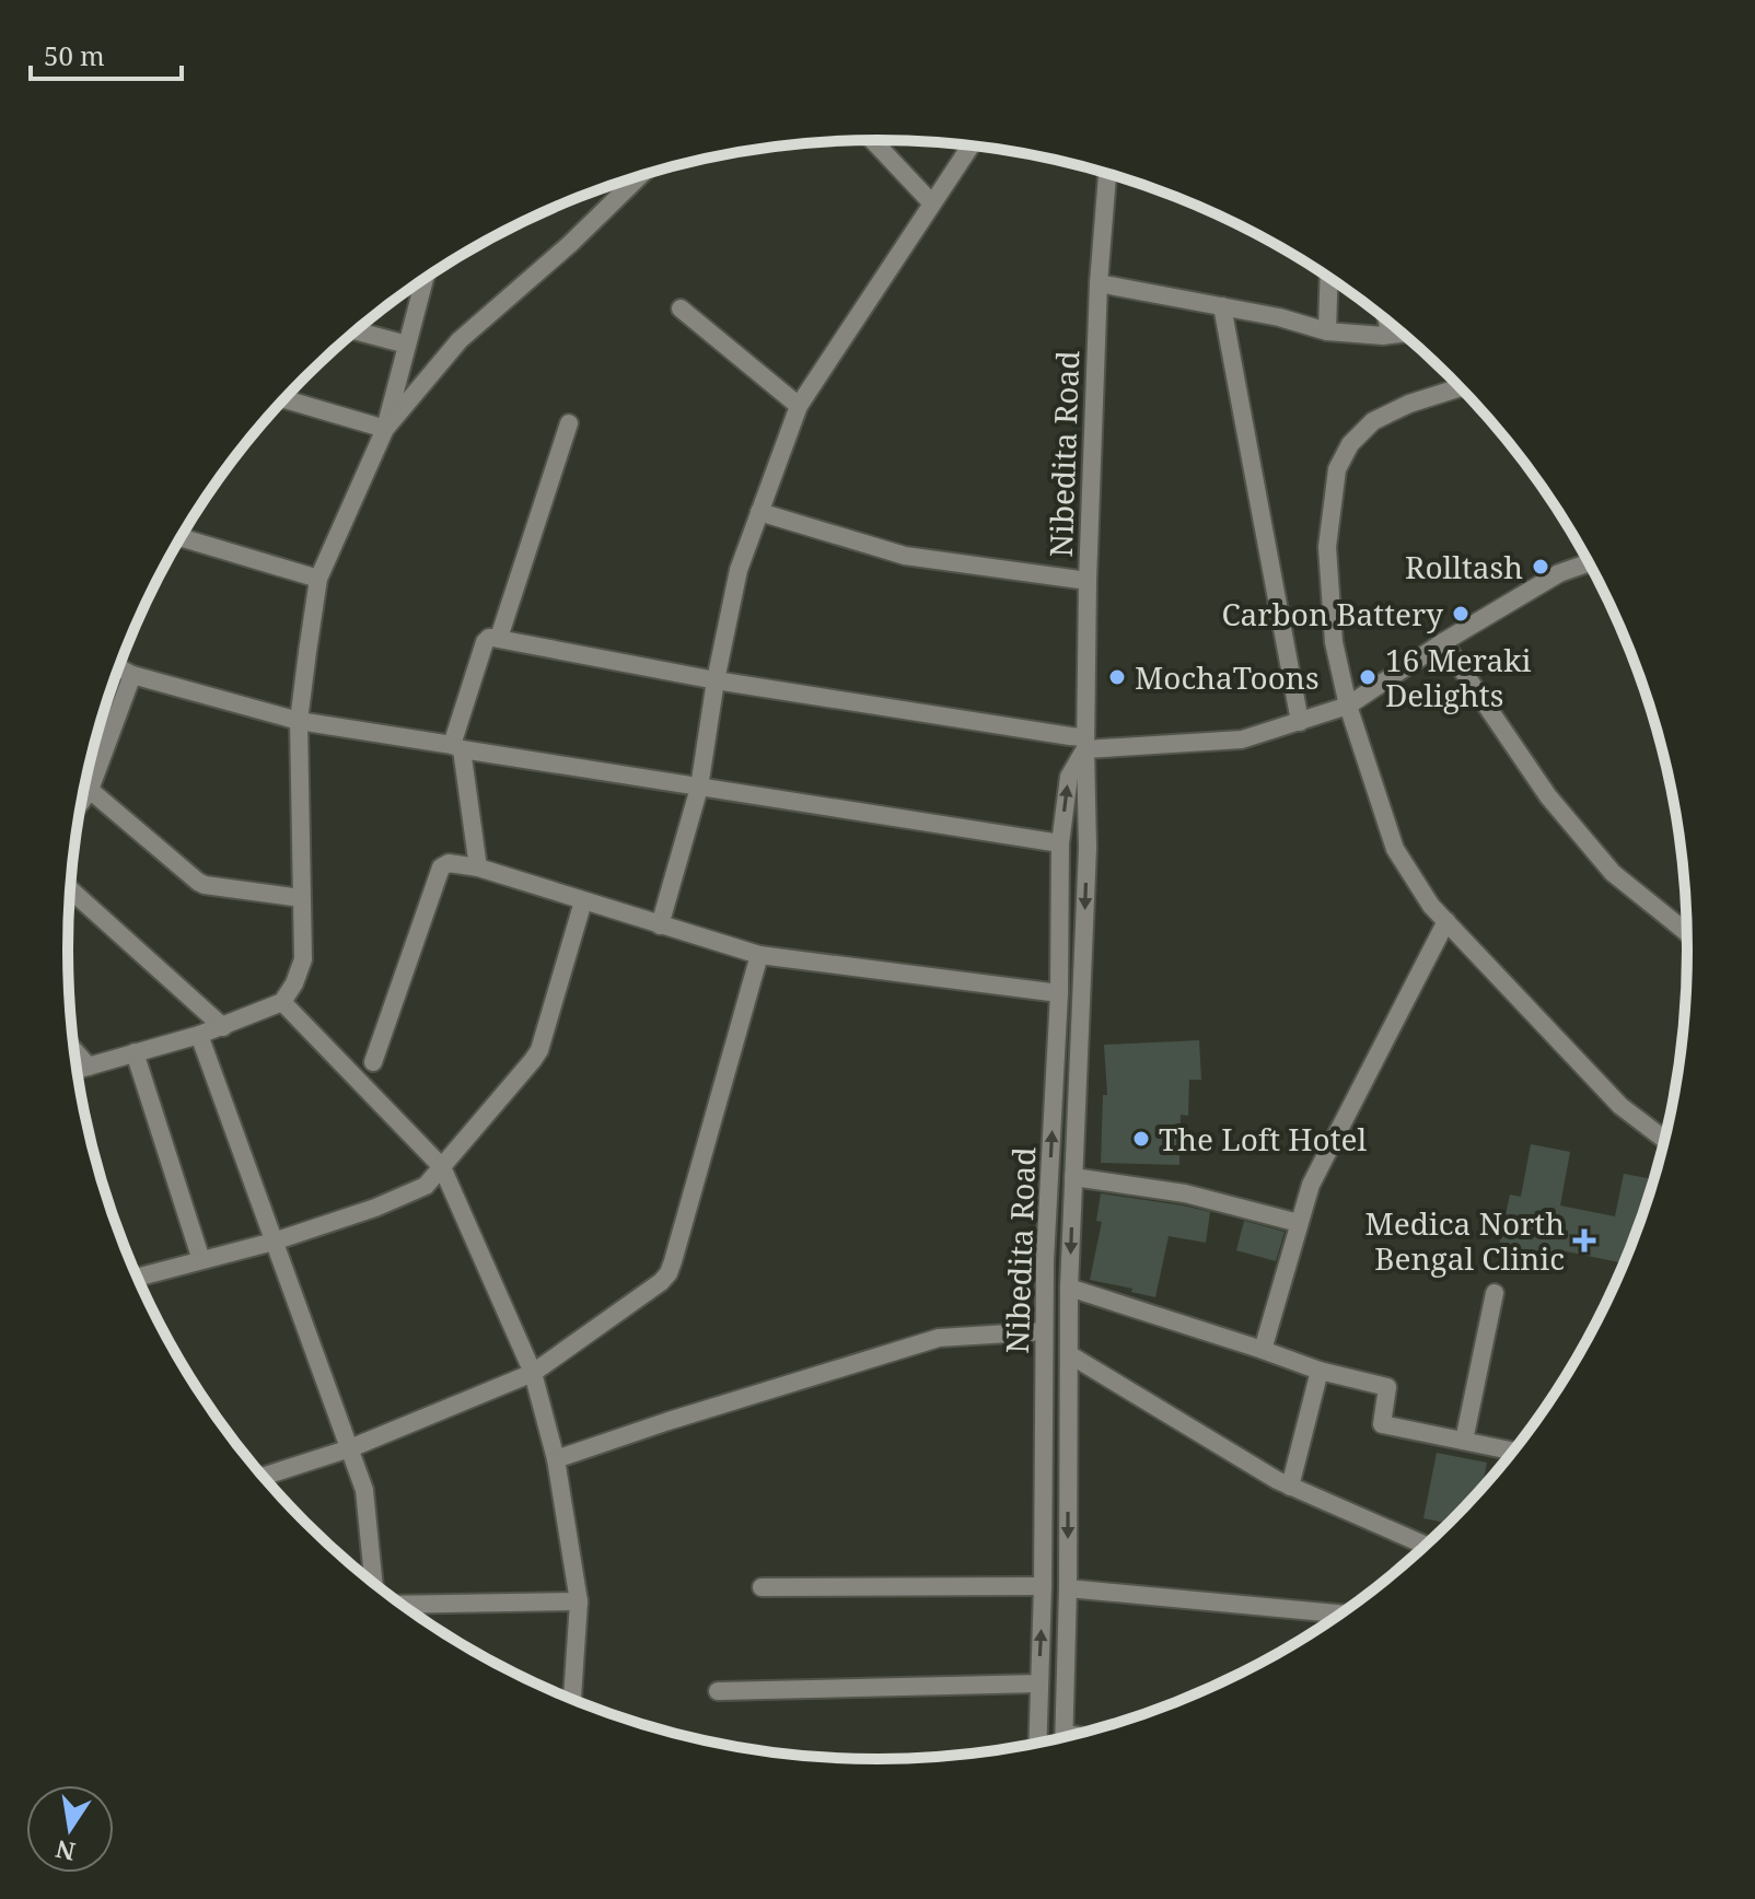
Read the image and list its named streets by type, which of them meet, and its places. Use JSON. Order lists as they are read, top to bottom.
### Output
{
  "streets": {
    "street": ["Nibedita Road"]
  },
  "places": {
    "other": [
      "Rolltash",
      "Carbon Battery",
      "MochaToons",
      "16 Meraki Delights",
      "The Loft Hotel"
    ],
    "health": ["Medica North Bengal Clinic"]
  },
  "scale_bar": "50 m",
  "north": "bottom"
}
